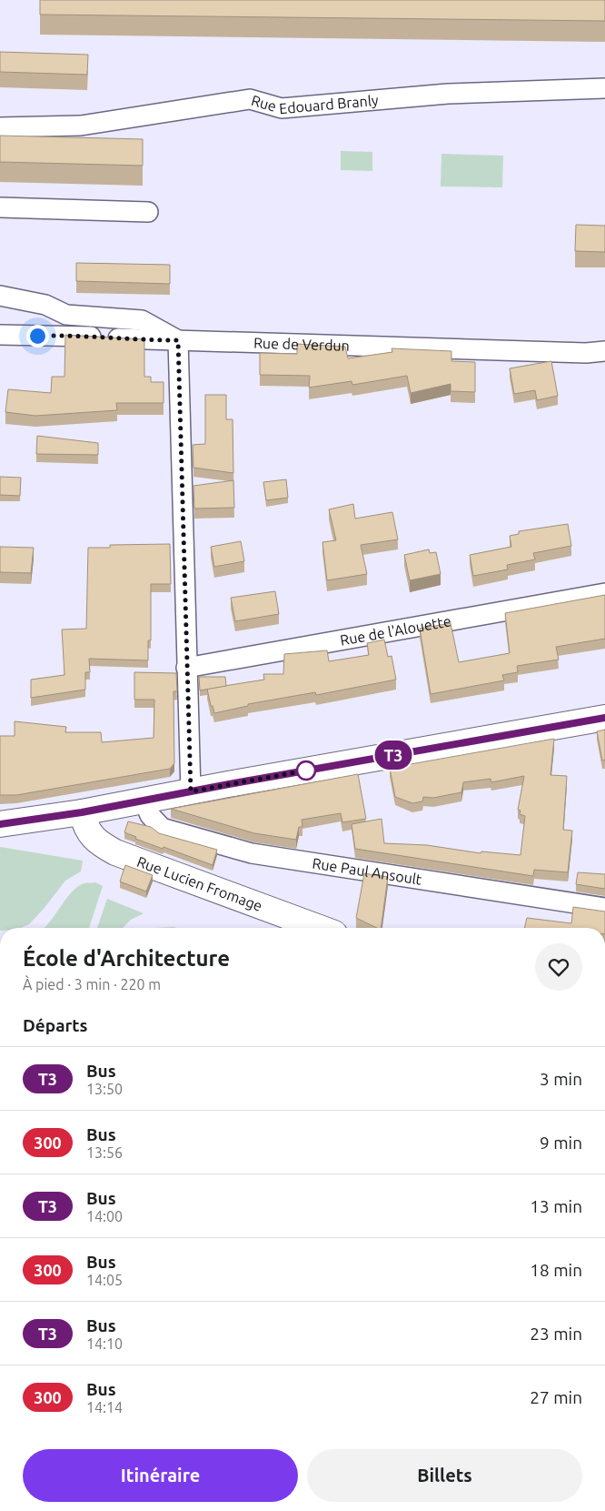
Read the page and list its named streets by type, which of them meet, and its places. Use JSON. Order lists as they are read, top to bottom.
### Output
{
  "streets": {
    "street": [
      "Rue Edouard Branly",
      "Rue de Verdun",
      "Rue de l'Alouette",
      "Rue Paul Ansoult",
      "Rue Lucien Fromage"
    ]
  },
  "lines": ["bus line T3"],
  "page": {
    "on_map": "T3",
    "heading": [
      ["École d'Architecture", "À pied · 3 min · 220 m"],
      "Départs"
    ],
    "list": [
      {
        "mark": "T3",
        "name": "Bus",
        "note": "13:50",
        "value": "3 min"
      },
      {
        "mark": "300",
        "name": "Bus",
        "note": "13:56",
        "value": "9 min"
      },
      {
        "mark": "T3",
        "name": "Bus",
        "note": "14:00",
        "value": "13 min"
      },
      {
        "mark": "300",
        "name": "Bus",
        "note": "14:05",
        "value": "18 min"
      },
      {
        "mark": "T3",
        "name": "Bus",
        "note": "14:10",
        "value": "23 min"
      },
      {
        "mark": "300",
        "name": "Bus",
        "note": "14:14",
        "value": "27 min"
      }
    ],
    "buttons": ["Itinéraire", "Billets"]
  }
}
